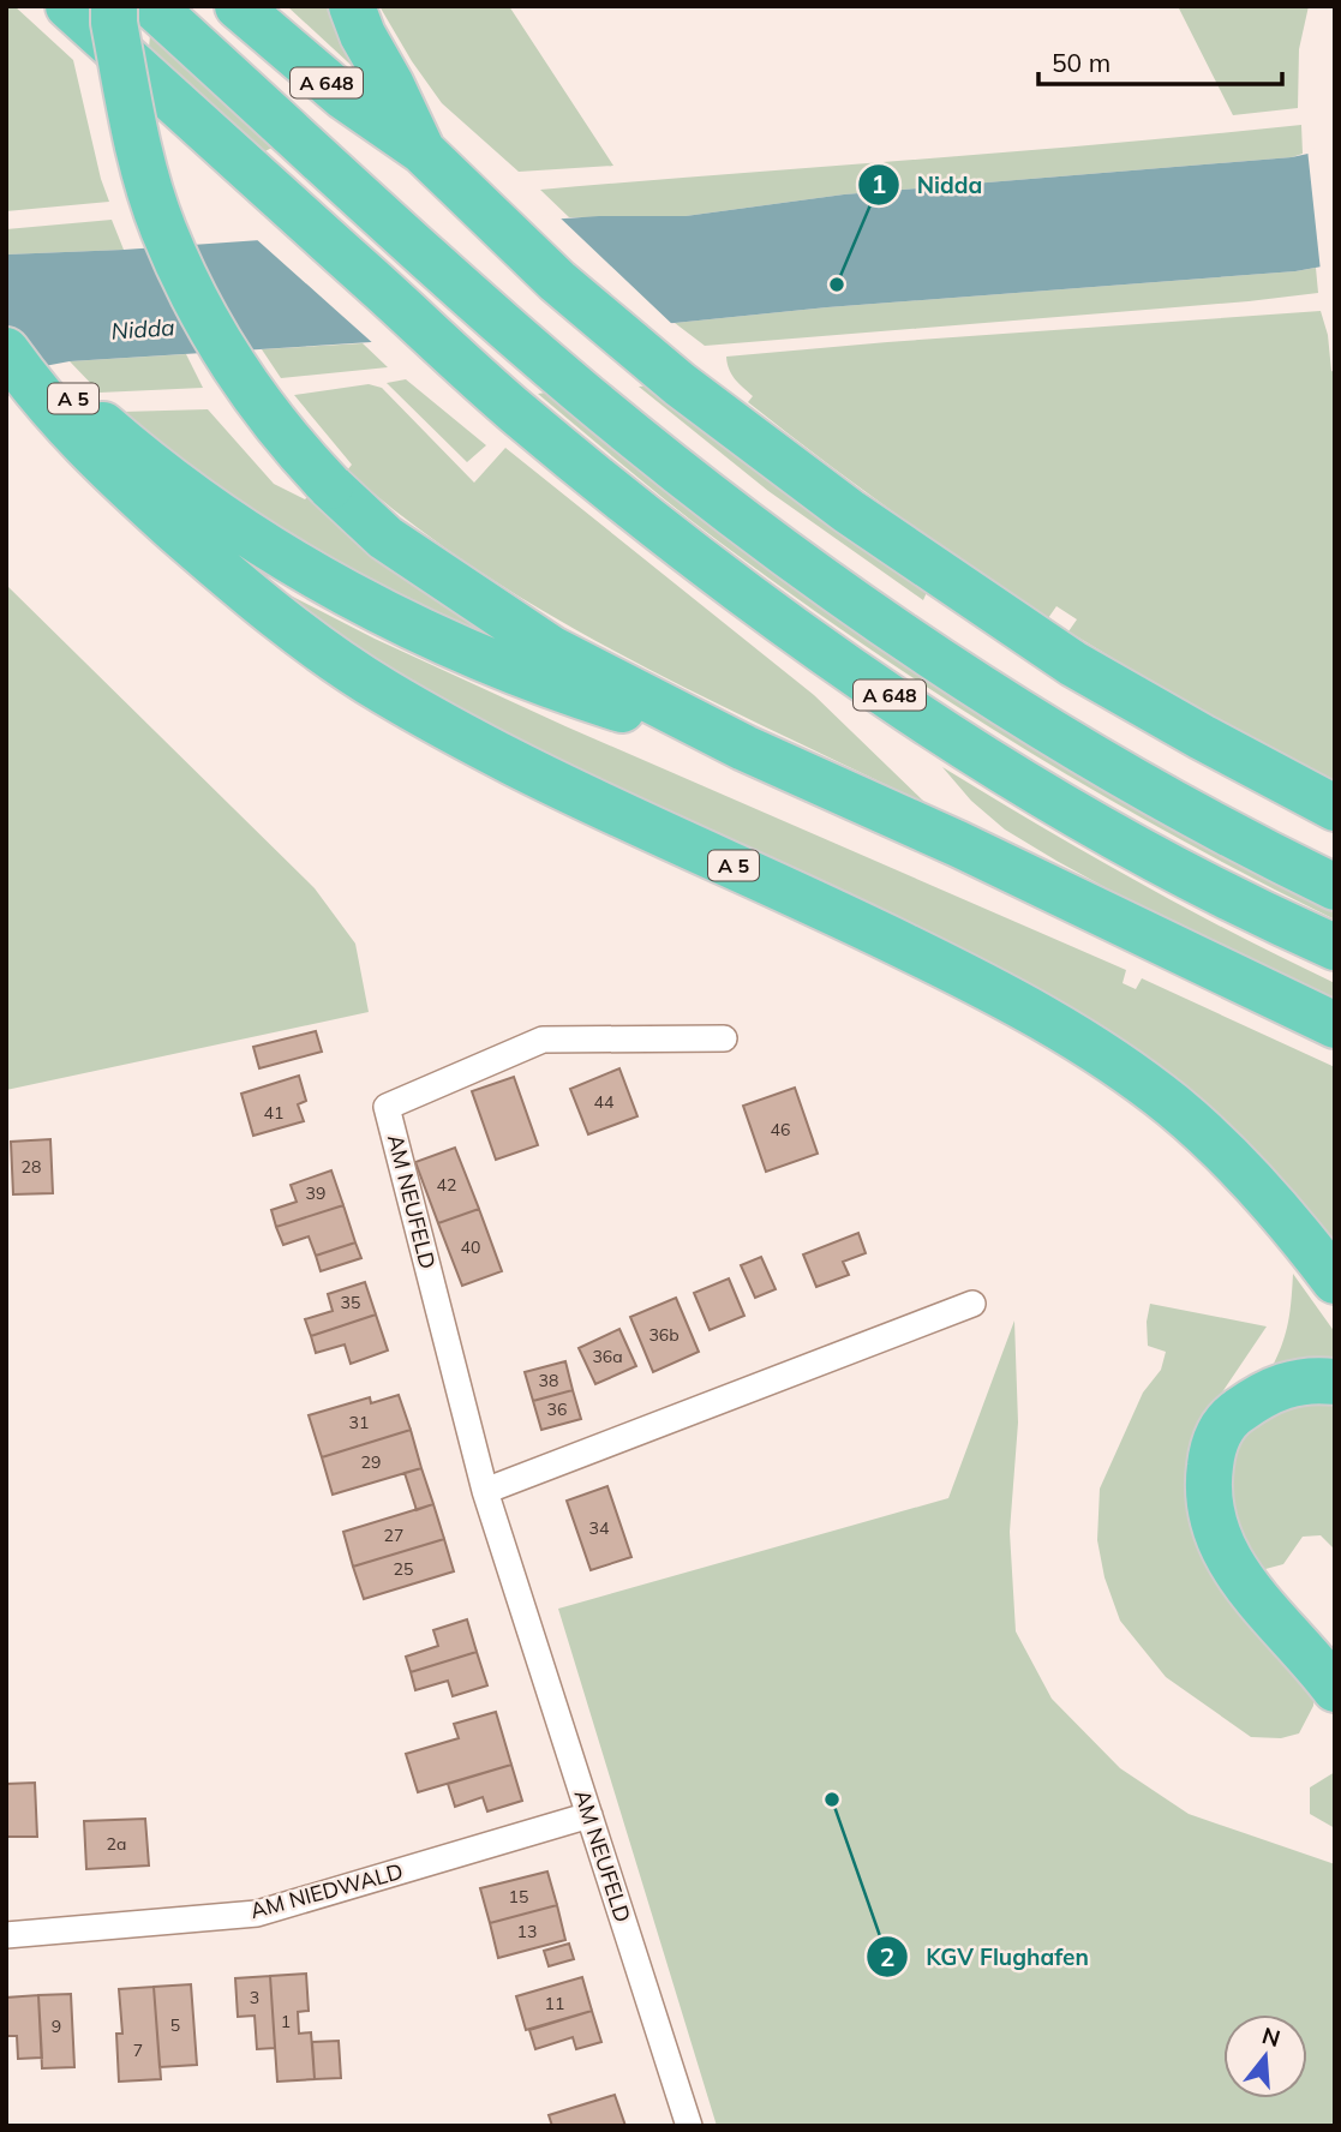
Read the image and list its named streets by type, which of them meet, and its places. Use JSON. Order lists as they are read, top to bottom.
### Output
{
  "streets": {
    "highway": ["A 648", "A 5"],
    "street": ["AM NEUFELD", "AM NIEDWALD"]
  },
  "crossings": [
    ["AM NEUFELD", "AM NIEDWALD"]
  ],
  "water": ["Nidda"],
  "places": ["Nidda", "KGV Flughafen"],
  "house_numbers": [
    "44",
    "41",
    "46",
    "28",
    "42",
    "39",
    "40",
    "35",
    "36b",
    "36a",
    "38",
    "36",
    "31",
    "29",
    "34",
    "27",
    "25",
    "2a",
    "15",
    "13",
    "3",
    "11",
    "1",
    "5",
    "9",
    "7"
  ],
  "scale_bar": "50 m",
  "north": "top"
}
